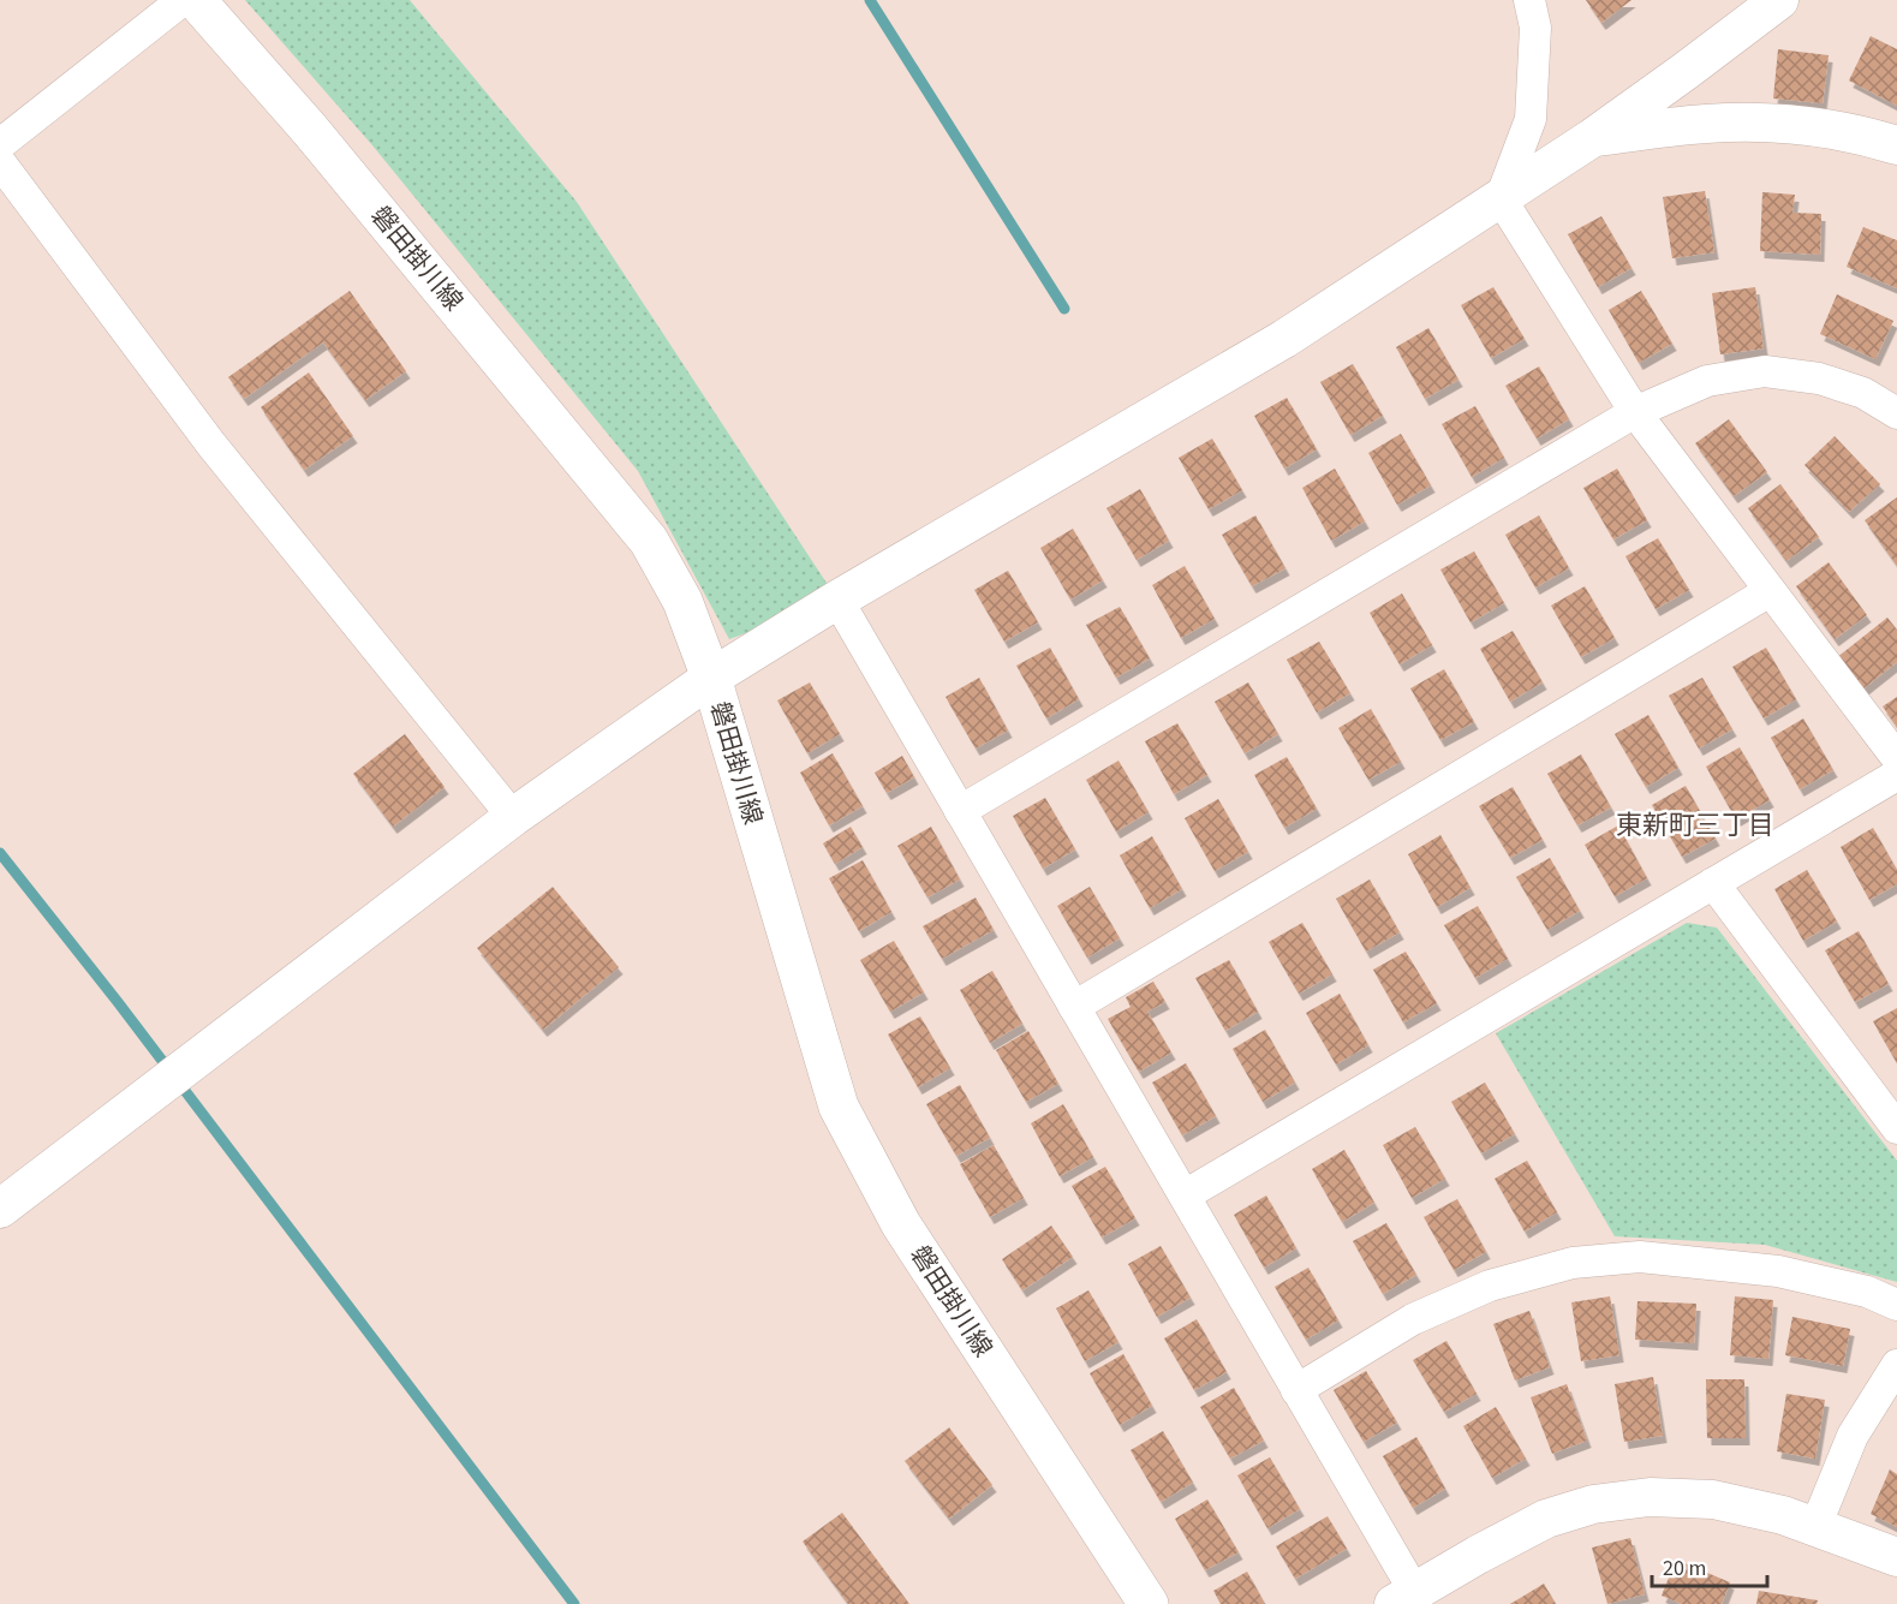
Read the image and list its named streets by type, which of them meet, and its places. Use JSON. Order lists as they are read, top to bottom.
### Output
{
  "streets": {
    "main road": ["磐田掛川線"]
  },
  "districts": ["東新町三丁目"],
  "scale_bar": "20 m"
}
